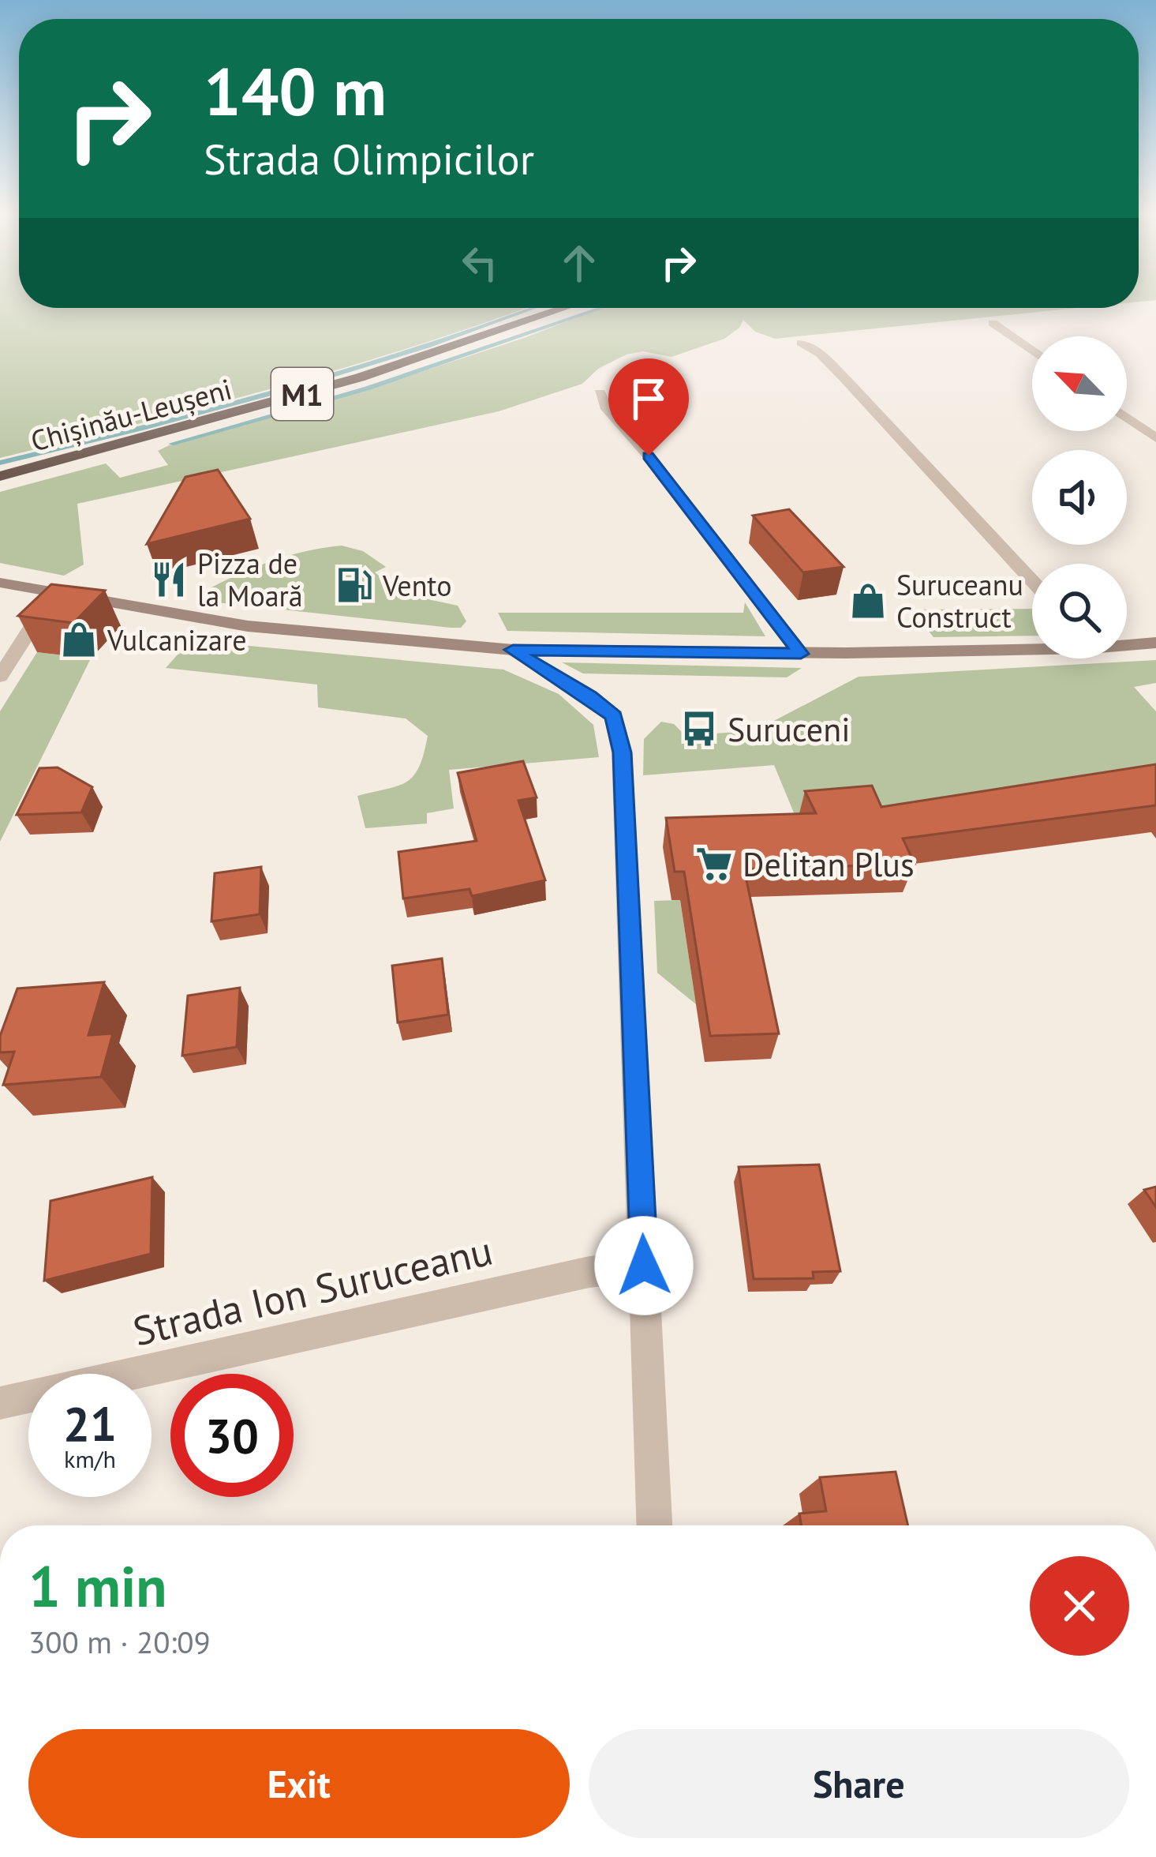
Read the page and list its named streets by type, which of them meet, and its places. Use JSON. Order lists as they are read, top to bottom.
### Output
{
  "streets": {
    "highway": ["M1", "Chișinău-Leușeni"],
    "street": ["Strada Ion Suruceanu"]
  },
  "places": {
    "restaurant": ["Pizza de la Moară"],
    "fuel station": ["Vento"],
    "shop": ["Suruceanu Construct", "Vulcanizare"],
    "bus stop": ["Suruceni"],
    "supermarket": ["Delitan Plus"]
  },
  "north": "top left",
  "page": {
    "turn": ["140 m", "Strada Olimpicilor"],
    "speed": "21 km/h",
    "limit": "30",
    "heading": ["1 min", "300 m · 20:09"],
    "buttons": ["Exit", "Share"]
  }
}
